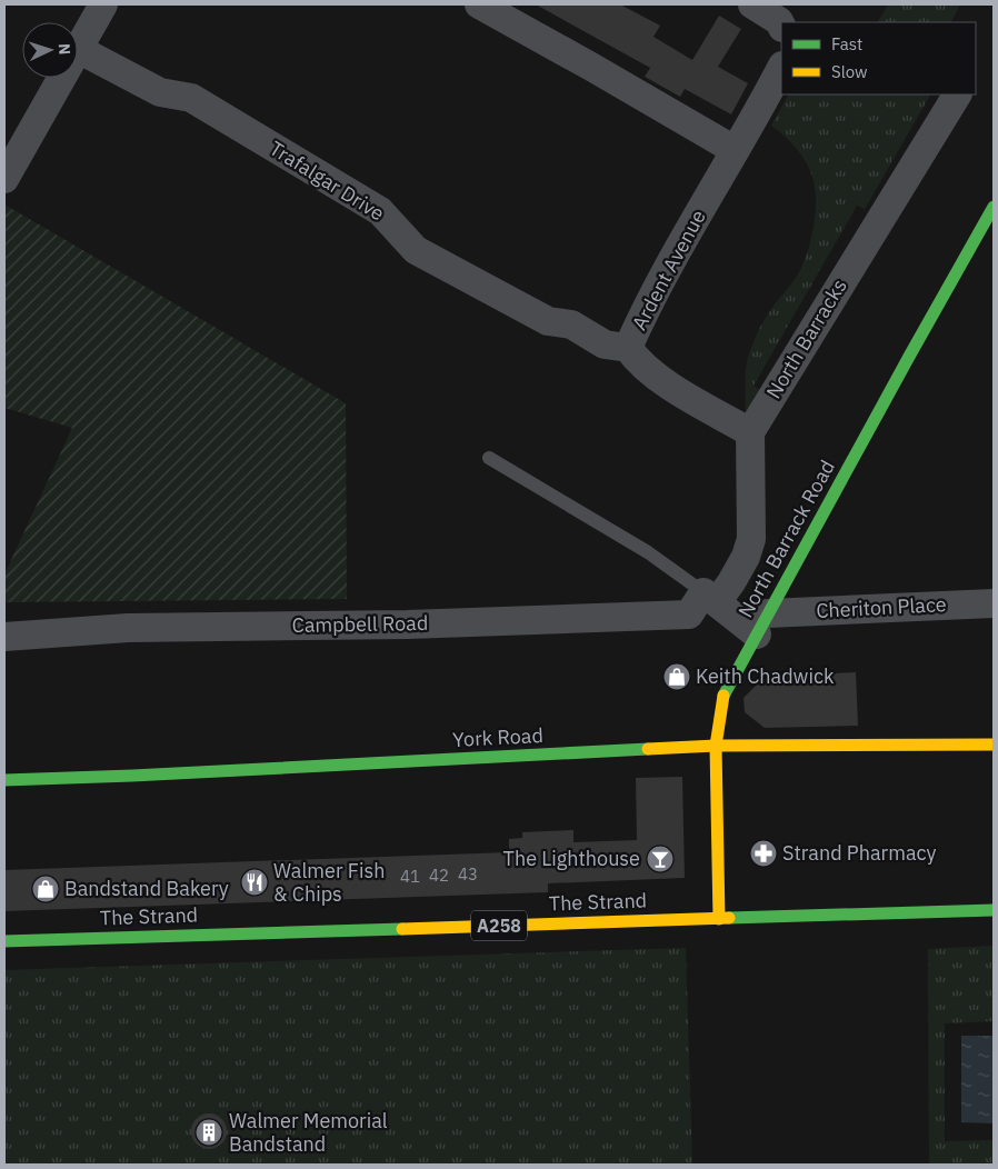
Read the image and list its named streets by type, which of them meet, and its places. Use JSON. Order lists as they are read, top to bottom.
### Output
{
  "streets": {
    "street": [
      "Trafalgar Drive",
      "Ardent Avenue",
      "North Barracks",
      "North Barrack Road",
      "Cheriton Place",
      "Campbell Road",
      "York Road",
      "The Strand",
      "A258"
    ]
  },
  "crossings": [
    ["Trafalgar Drive", "Ardent Avenue"],
    ["Ardent Avenue", "North Barracks"],
    ["North Barrack Road", "Cheriton Place"],
    ["North Barrack Road", "York Road"],
    ["North Barrack Road", "The Strand"]
  ],
  "places": {
    "shop": ["Keith Chadwick", "Bandstand Bakery"],
    "pharmacy": ["Strand Pharmacy"],
    "bar": ["The Lighthouse"],
    "restaurant": ["Walmer Fish & Chips"],
    "building": ["Walmer Memorial Bandstand"]
  },
  "house_numbers": ["43", "42", "41"],
  "legend": ["Fast", "Slow"],
  "north": "right"
}
